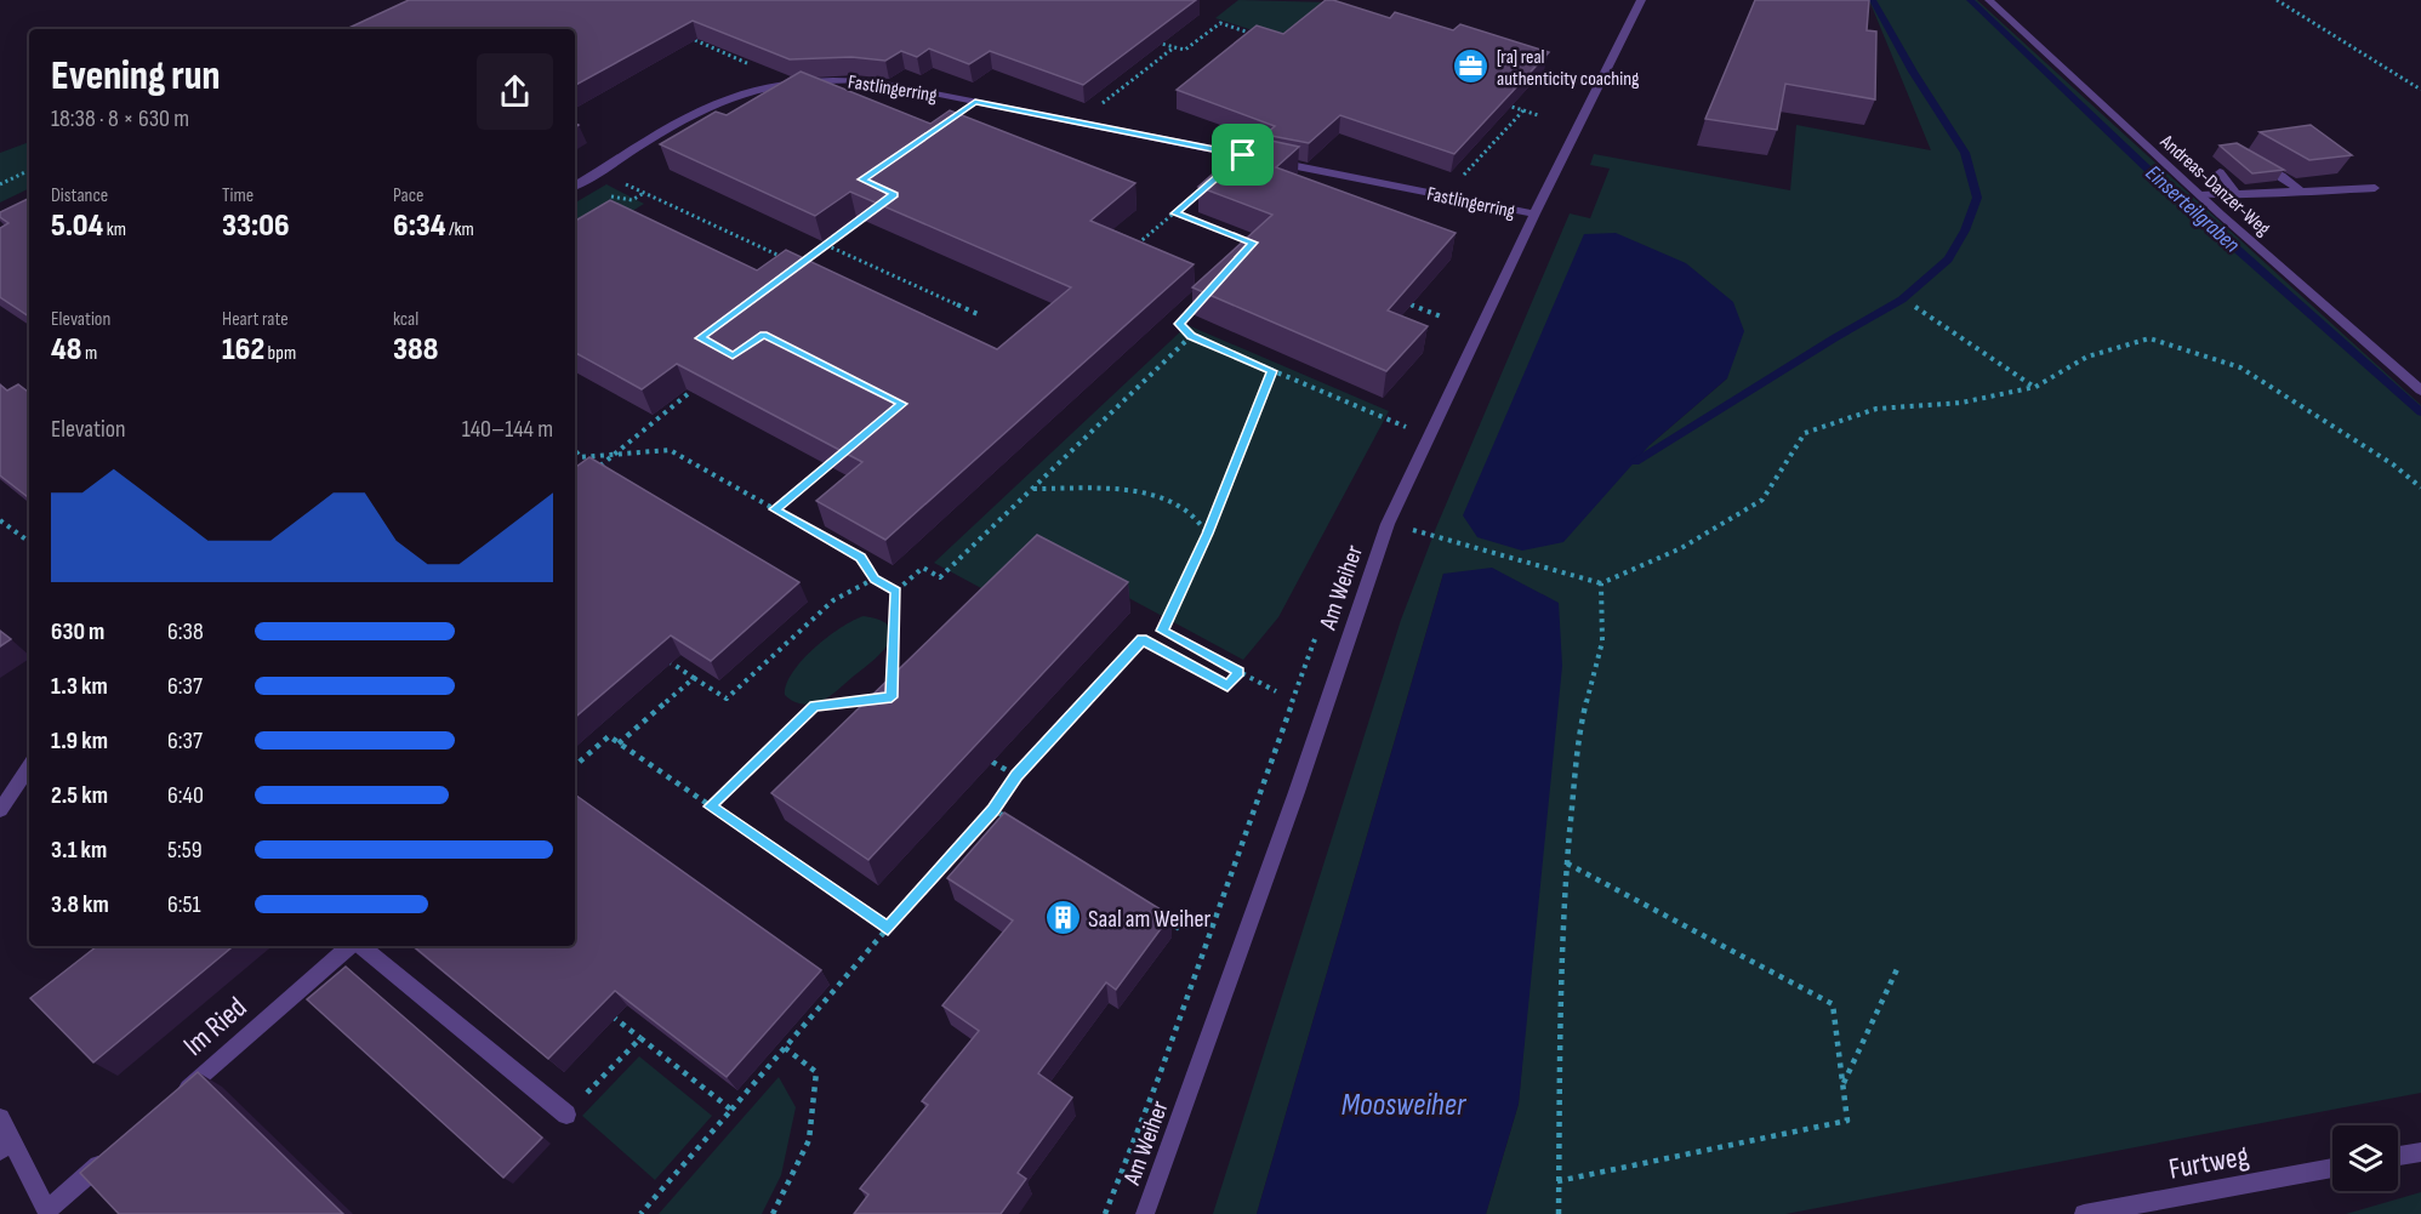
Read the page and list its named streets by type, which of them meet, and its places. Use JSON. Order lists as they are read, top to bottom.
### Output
{
  "streets": {
    "street": [
      "Fastlingerring",
      "Andreas-Danzer-Weg",
      "Am Weiher",
      "Im Ried",
      "Furtweg"
    ]
  },
  "crossings": [
    ["Fastlingerring", "Am Weiher"]
  ],
  "water": ["Einserteilgraben", "Moosweiher"],
  "places": {
    "office": ["[ra] real authenticity coaching"],
    "building": ["Saal am Weiher"]
  },
  "page": {
    "heading": ["Evening run", "18:38 · 8 × 630 m"],
    "stats": [
      ["Distance", "5.04 km"],
      ["Time", "33:06"],
      ["Pace", "6:34 /km"],
      ["Elevation", "48 m"],
      ["Heart rate", "162 bpm"],
      ["kcal", "388"]
    ],
    "chart": ["Elevation", "140–144 m"],
    "list": [
      {
        "name": "630 m",
        "note": "6:38"
      },
      {
        "name": "1.3 km",
        "note": "6:37"
      },
      {
        "name": "1.9 km",
        "note": "6:37"
      },
      {
        "name": "2.5 km",
        "note": "6:40"
      },
      {
        "name": "3.1 km",
        "note": "5:59"
      },
      {
        "name": "3.8 km",
        "note": "6:51"
      }
    ]
  }
}
